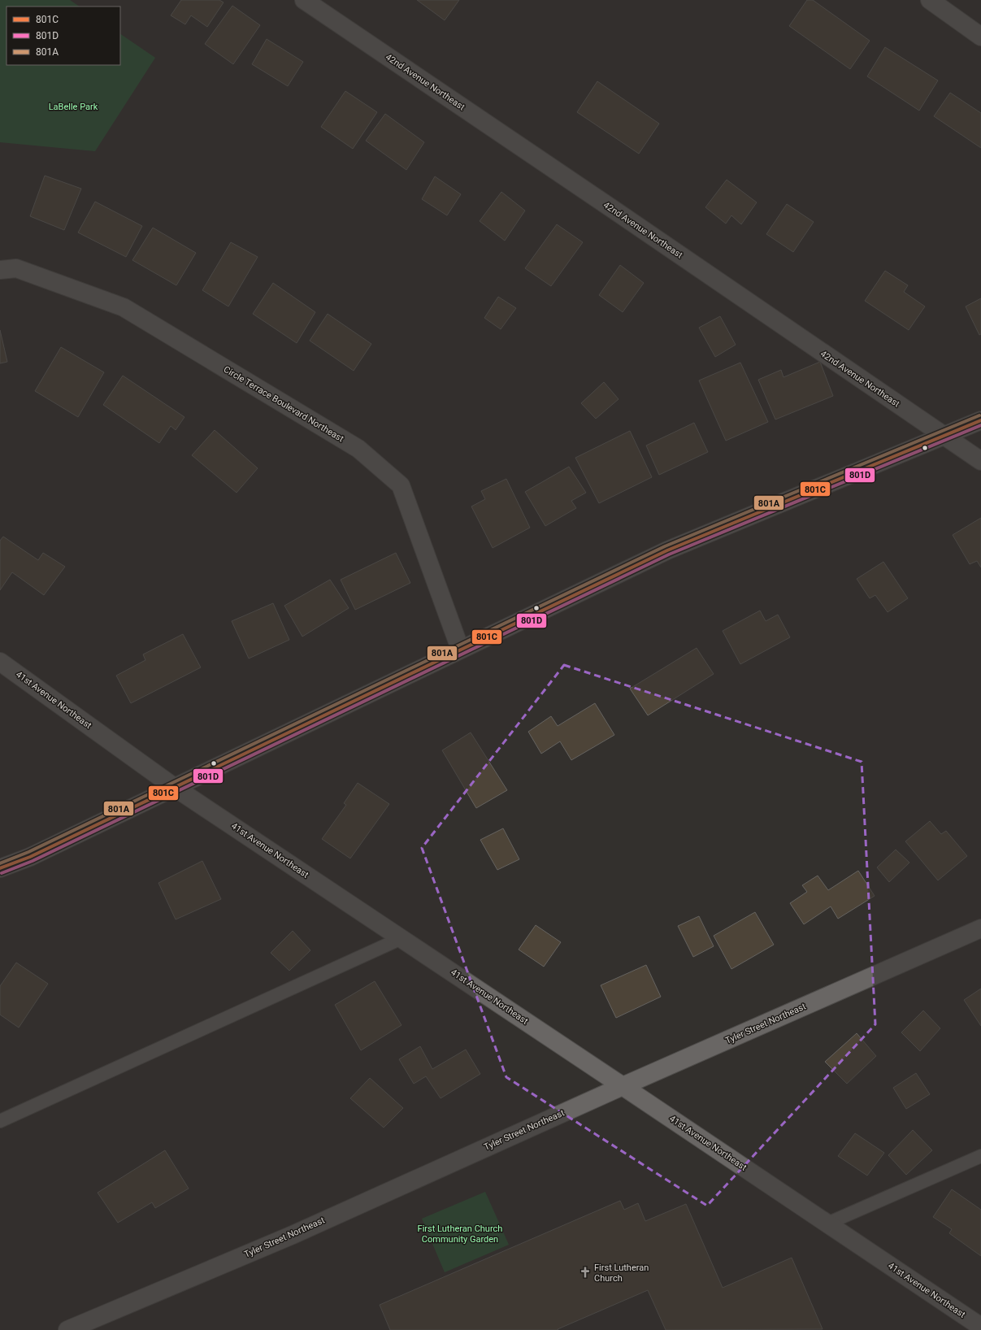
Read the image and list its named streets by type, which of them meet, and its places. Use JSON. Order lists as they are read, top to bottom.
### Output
{
  "streets": {
    "street": [
      "42nd Avenue Northeast",
      "Circle Terrace Boulevard Northeast",
      "41st Avenue Northeast",
      "Tyler Street Northeast"
    ]
  },
  "crossings": [
    ["41st Avenue Northeast", "Tyler Street Northeast"]
  ],
  "parks": ["LaBelle Park", "First Lutheran Church Community Garden"],
  "places": {
    "church": ["First Lutheran Church"]
  },
  "lines": ["transit line 801A", "transit line 801C", "transit line 801D"],
  "legend": ["801C", "801D", "801A"]
}
